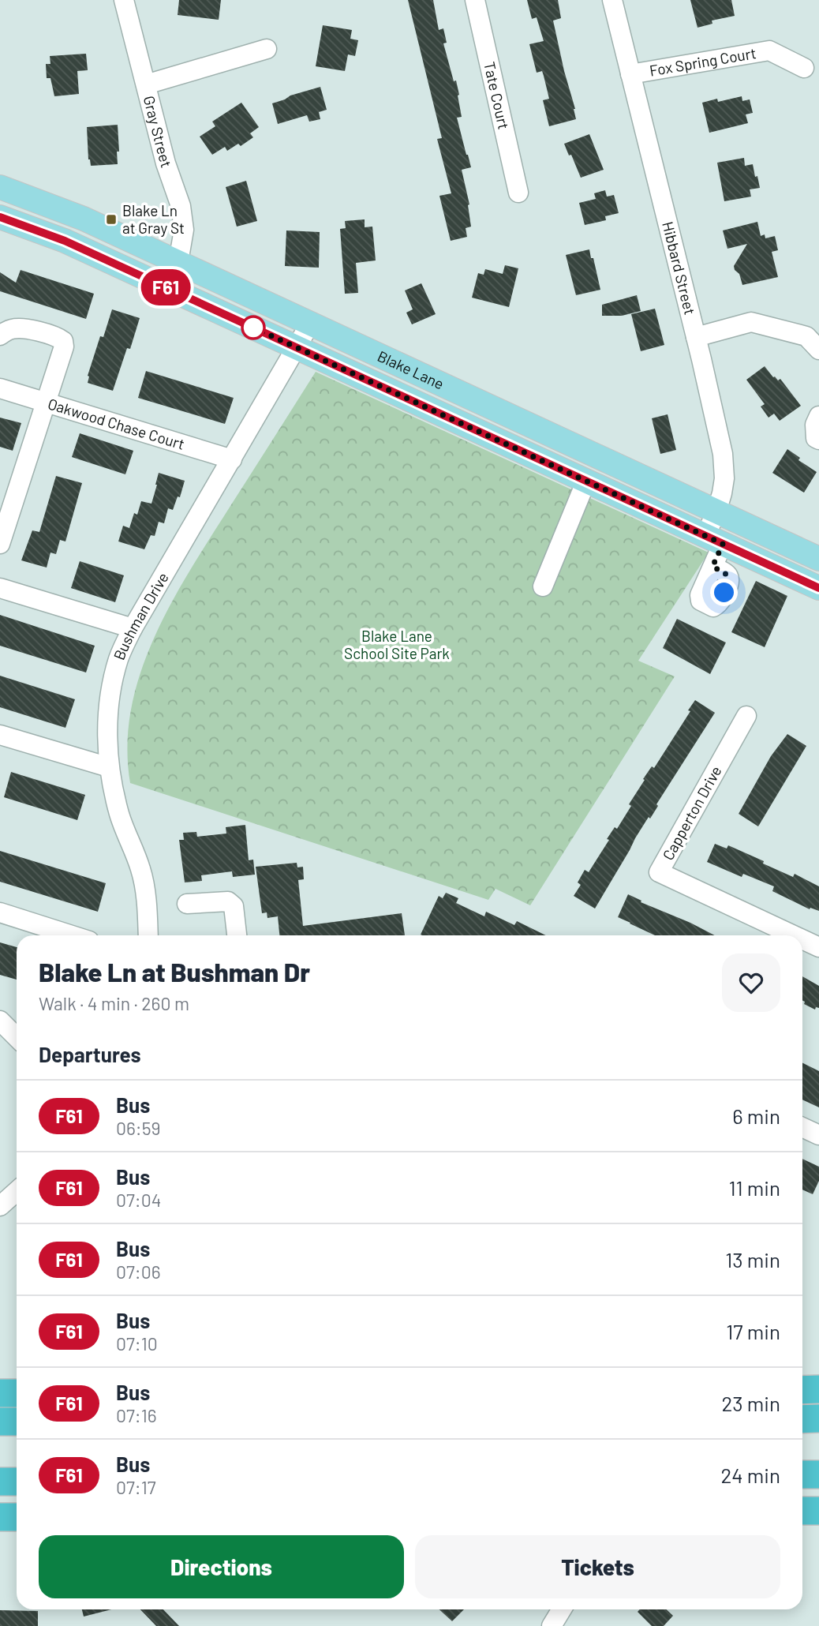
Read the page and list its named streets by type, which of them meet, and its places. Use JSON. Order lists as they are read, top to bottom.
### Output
{
  "streets": {
    "main road": ["Blake Lane"],
    "street": [
      "Fox Spring Court",
      "Tate Court",
      "Gray Street",
      "Hibbard Street",
      "Oakwood Chase Court",
      "Bushman Drive",
      "Capperton Drive"
    ]
  },
  "crossings": [
    ["Fox Spring Court", "Hibbard Street"],
    ["Gray Street", "Blake Lane"],
    ["Hibbard Street", "Blake Lane"],
    ["Blake Lane", "Bushman Drive"],
    ["Oakwood Chase Court", "Bushman Drive"]
  ],
  "parks": ["Blake Lane School Site Park"],
  "places": {
    "transit": ["Blake Ln at Gray St"]
  },
  "lines": ["bus line F61"],
  "page": {
    "on_map": "F61",
    "heading": [
      ["Blake Ln at Bushman Dr", "Walk · 4 min · 260 m"],
      "Departures"
    ],
    "list": [
      {
        "mark": "F61",
        "name": "Bus",
        "note": "06:59",
        "value": "6 min"
      },
      {
        "mark": "F61",
        "name": "Bus",
        "note": "07:04",
        "value": "11 min"
      },
      {
        "mark": "F61",
        "name": "Bus",
        "note": "07:06",
        "value": "13 min"
      },
      {
        "mark": "F61",
        "name": "Bus",
        "note": "07:10",
        "value": "17 min"
      },
      {
        "mark": "F61",
        "name": "Bus",
        "note": "07:16",
        "value": "23 min"
      },
      {
        "mark": "F61",
        "name": "Bus",
        "note": "07:17",
        "value": "24 min"
      }
    ],
    "buttons": ["Directions", "Tickets"]
  }
}
